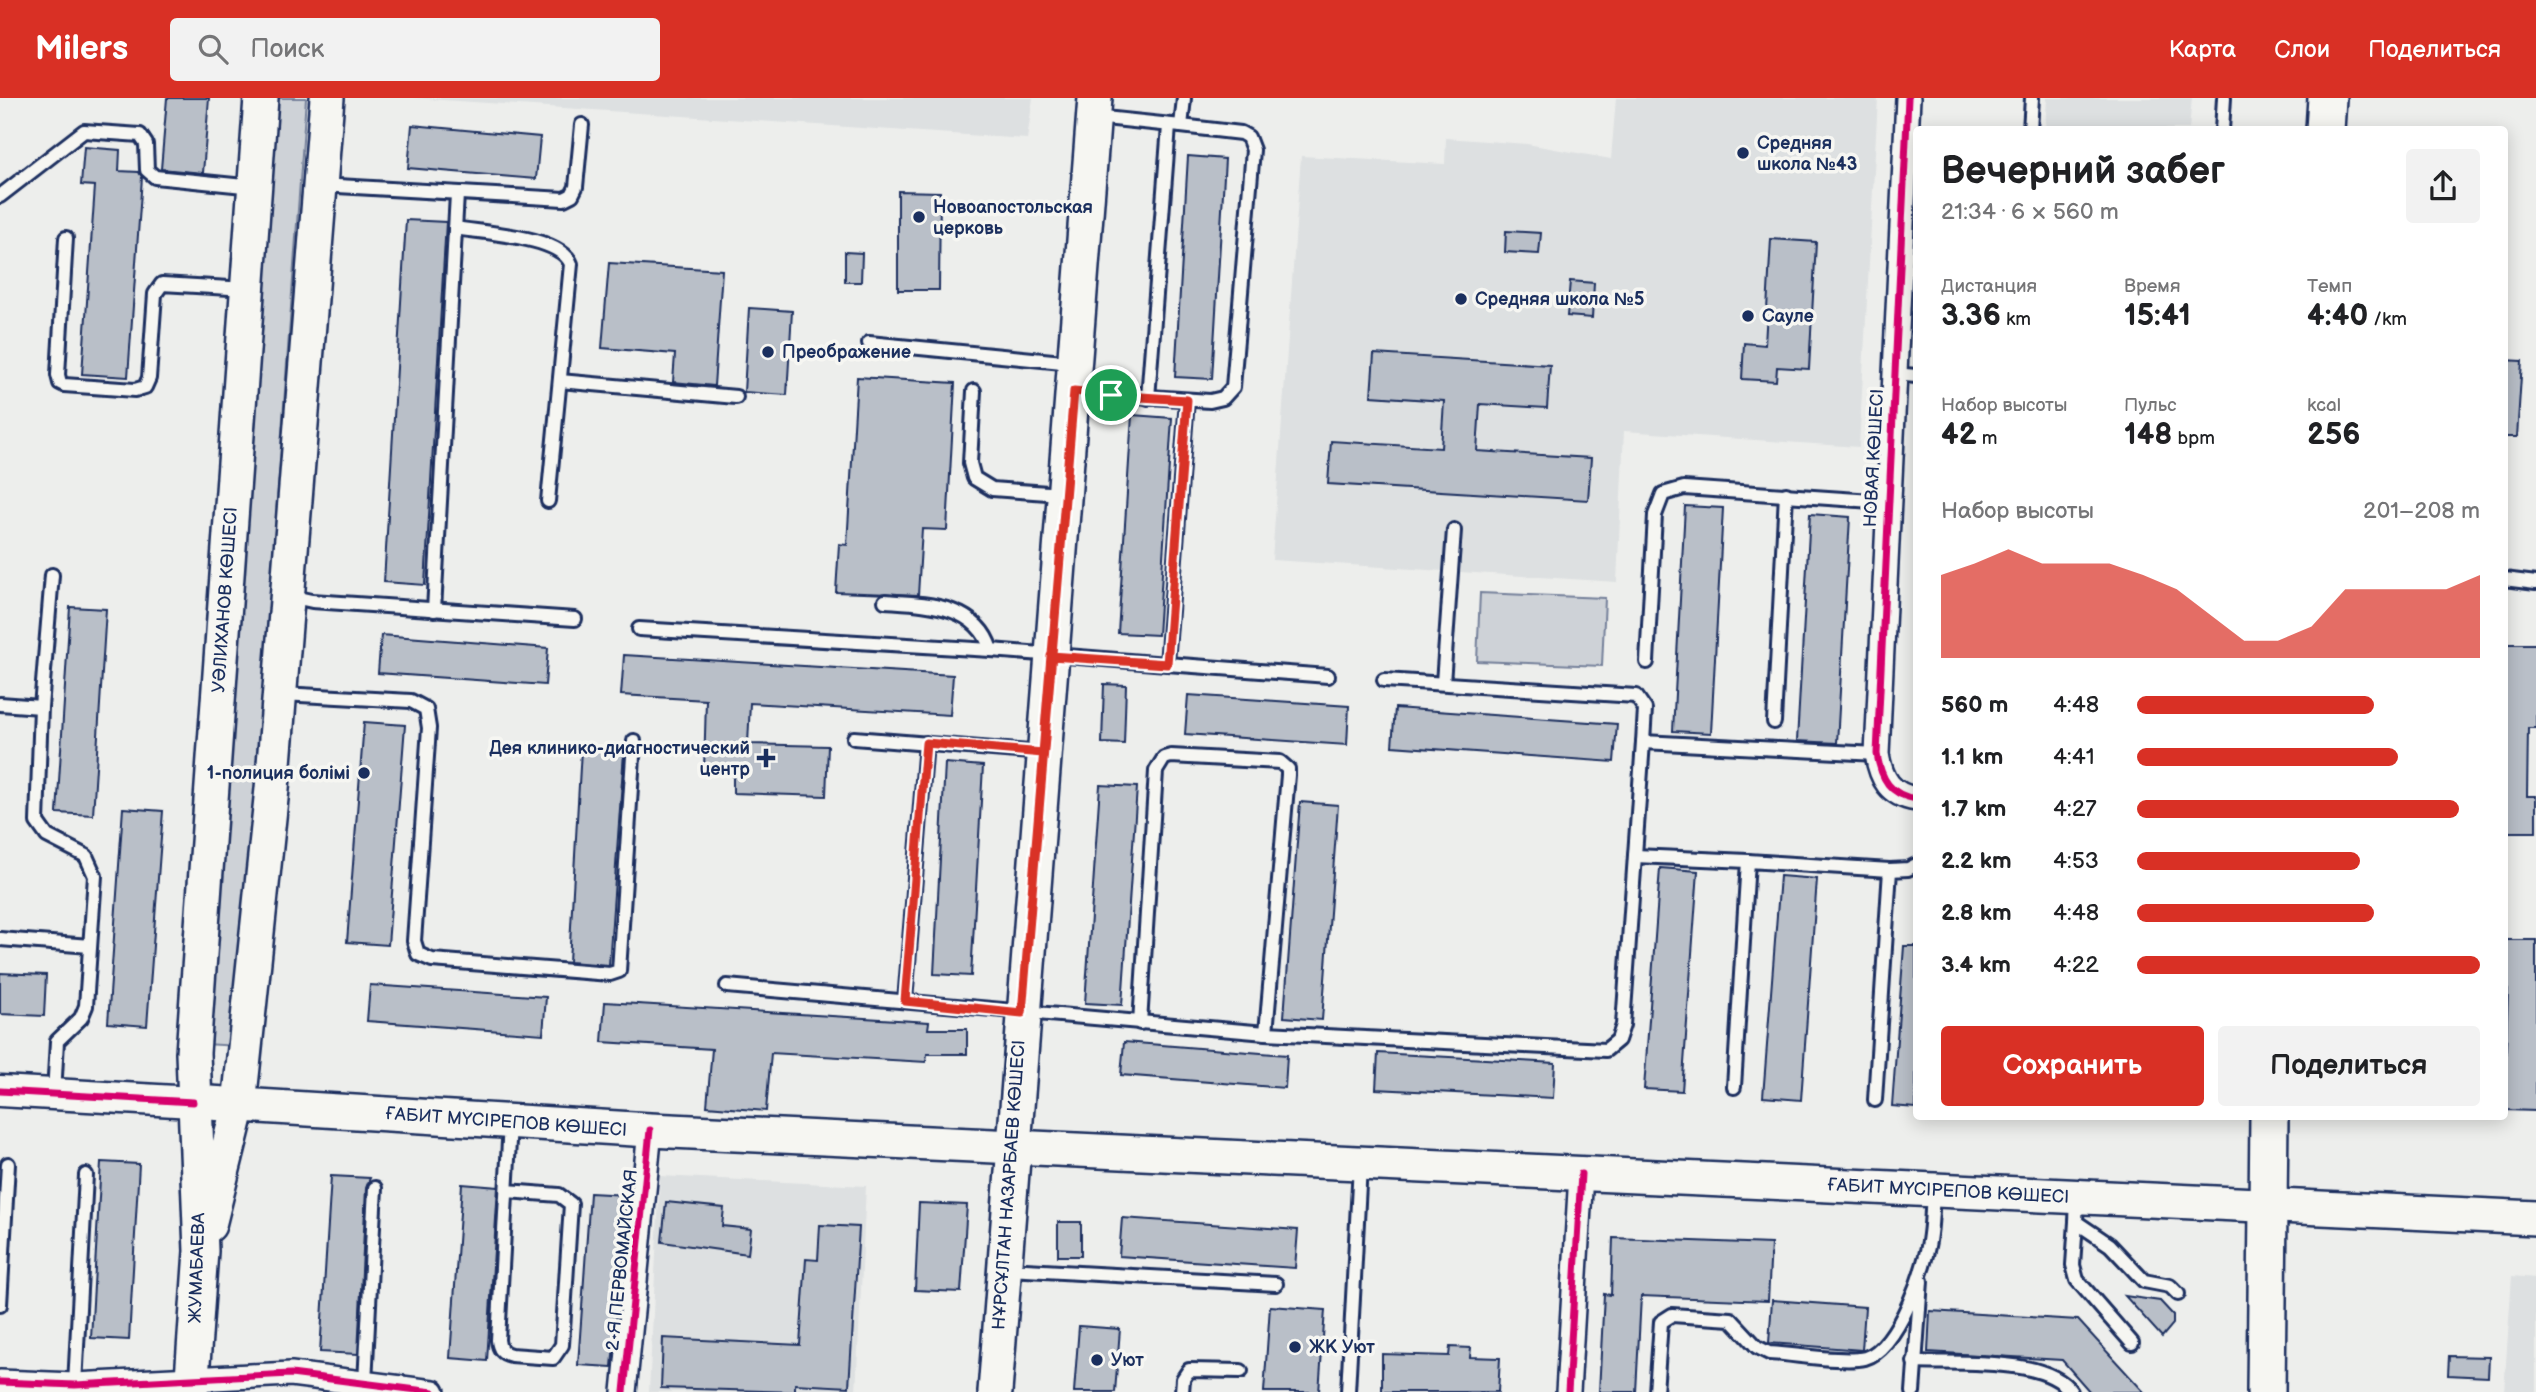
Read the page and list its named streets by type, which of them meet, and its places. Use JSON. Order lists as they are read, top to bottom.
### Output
{
  "streets": {
    "main road": [
      "УӘЛИХАНОВ КӨШЕСІ",
      "ҒАБИТ МҮСІРЕПОВ КӨШЕСІ",
      "НҰРСҰЛТАН НАЗАРБАЕВ КӨШЕСІ",
      "ЖУМАБАЕВА"
    ],
    "street": ["НОВАЯ КӨШЕСІ", "2-Я ПЕРВОМАЙСКАЯ"]
  },
  "crossings": [
    ["УӘЛИХАНОВ КӨШЕСІ", "ҒАБИТ МҮСІРЕПОВ КӨШЕСІ"],
    ["УӘЛИХАНОВ КӨШЕСІ", "ЖУМАБАЕВА"],
    ["ҒАБИТ МҮСІРЕПОВ КӨШЕСІ", "НҰРСҰЛТАН НАЗАРБАЕВ КӨШЕСІ"],
    ["ҒАБИТ МҮСІРЕПОВ КӨШЕСІ", "2-Я ПЕРВОМАЙСКАЯ"],
    ["ҒАБИТ МҮСІРЕПОВ КӨШЕСІ", "ЖУМАБАЕВА"]
  ],
  "places": {
    "other": [
      "Средняя школа №43",
      "Новоапостольская церковь",
      "Средняя школа №5",
      "Сауле",
      "Преображение",
      "1-полиция болiмi",
      "ЖК Уют",
      "Уют"
    ],
    "health": ["Дея клинико-диагностический центр"]
  },
  "page": {
    "header": "Milers",
    "search": "Поиск",
    "nav": ["Карта", "Слои", "Поделиться"],
    "heading": ["Вечерний забег", "21:34 · 6 × 560 m"],
    "stats": [
      ["Дистанция", "3.36 km"],
      ["Время", "15:41"],
      ["Темп", "4:40 /km"],
      ["Набор высоты", "42 m"],
      ["Пульс", "148 bpm"],
      ["kcal", "256"]
    ],
    "chart": ["Набор высоты", "201–208 m"],
    "list": [
      {
        "name": "560 m",
        "note": "4:48"
      },
      {
        "name": "1.1 km",
        "note": "4:41"
      },
      {
        "name": "1.7 km",
        "note": "4:27"
      },
      {
        "name": "2.2 km",
        "note": "4:53"
      },
      {
        "name": "2.8 km",
        "note": "4:48"
      },
      {
        "name": "3.4 km",
        "note": "4:22"
      }
    ],
    "buttons": ["Сохранить", "Поделиться"]
  }
}
